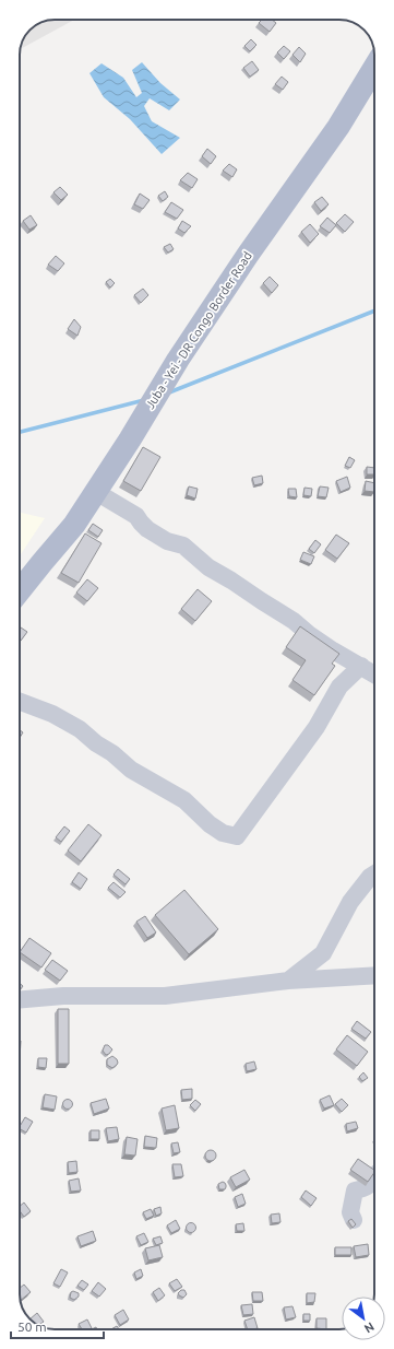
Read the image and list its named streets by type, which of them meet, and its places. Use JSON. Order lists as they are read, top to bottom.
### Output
{
  "streets": {
    "main road": ["Juba - Yei - DR Congo Border Road"]
  },
  "scale_bar": "50 m",
  "north": "bottom right"
}
